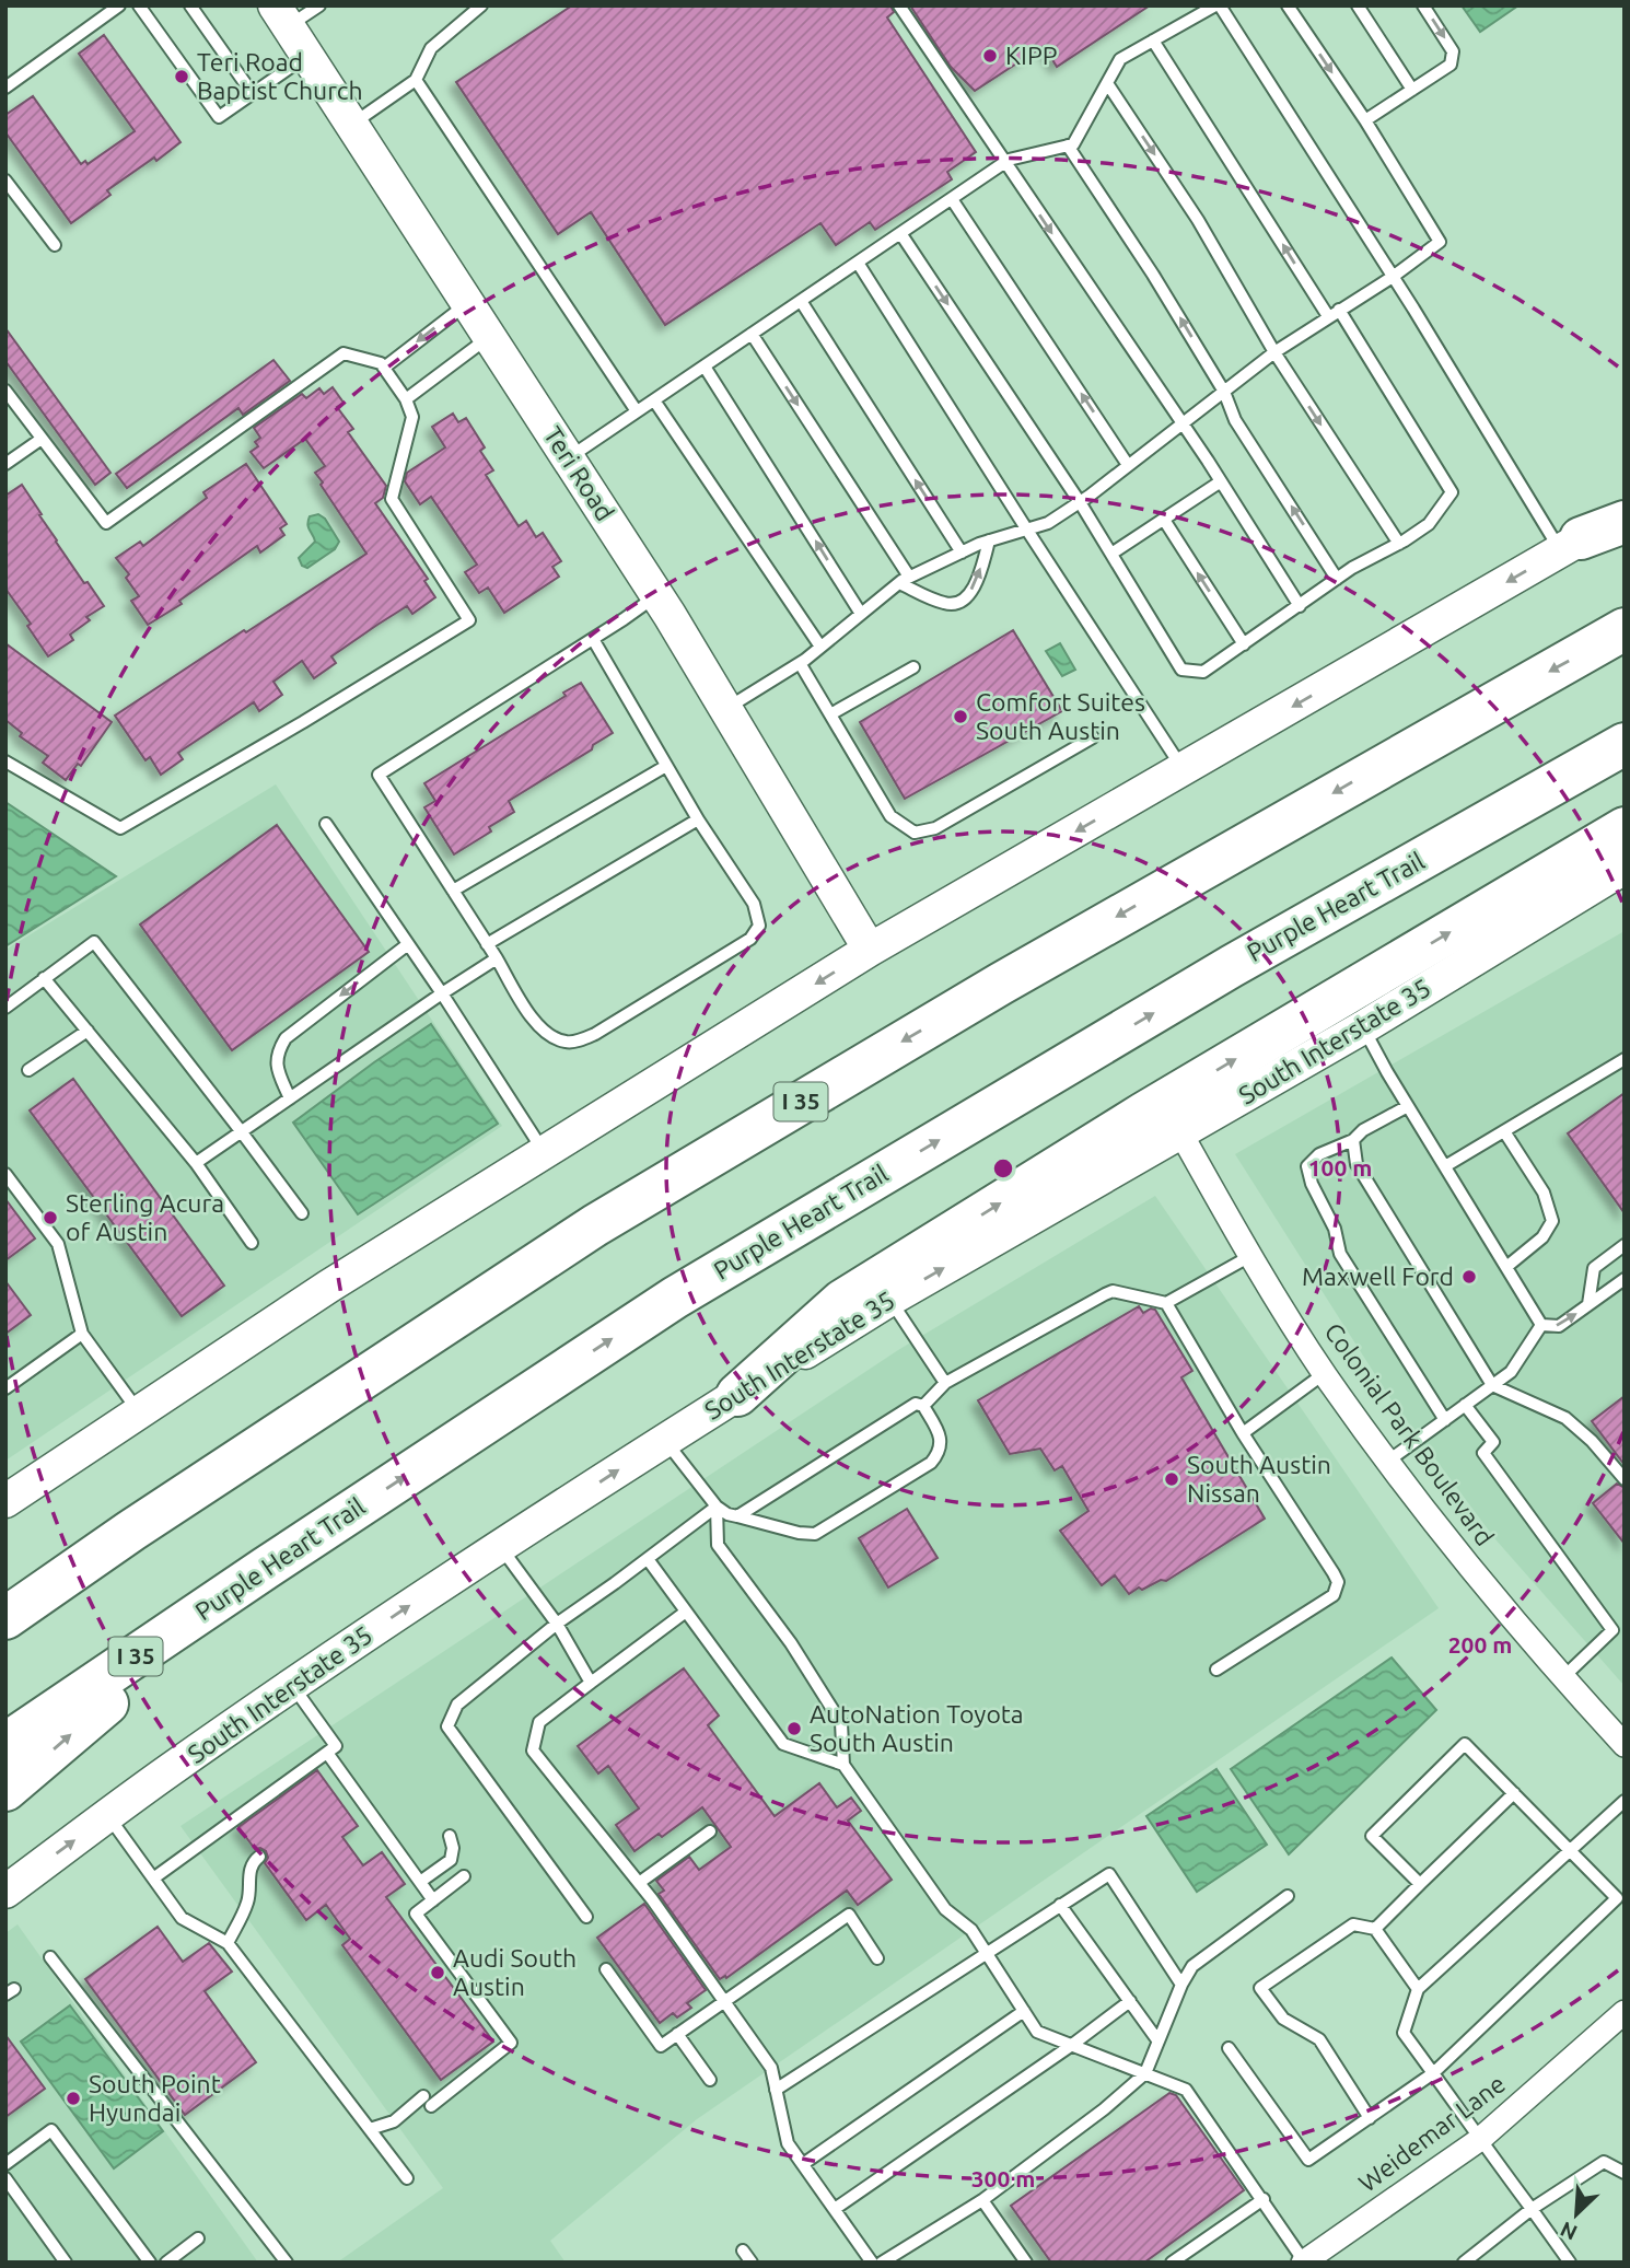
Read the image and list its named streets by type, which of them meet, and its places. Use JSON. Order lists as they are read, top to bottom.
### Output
{
  "streets": {
    "highway": ["Purple Heart Trail", "I 35"],
    "main road": ["Teri Road", "South Interstate 35"],
    "street": ["Colonial Park Boulevard", "Weidemar Lane"]
  },
  "crossings": [
    ["South Interstate 35", "Colonial Park Boulevard"]
  ],
  "one_way": ["South Interstate 35"],
  "places": [
    "KIPP",
    "Teri Road Baptist Church",
    "Comfort Suites South Austin",
    "Sterling Acura of Austin",
    "Maxwell Ford",
    "South Austin Nissan",
    "AutoNation Toyota South Austin",
    "Audi South Austin",
    "South Point Hyundai"
  ],
  "north": "bottom left",
  "rings": ["100 m", "200 m", "300 m"]
}
